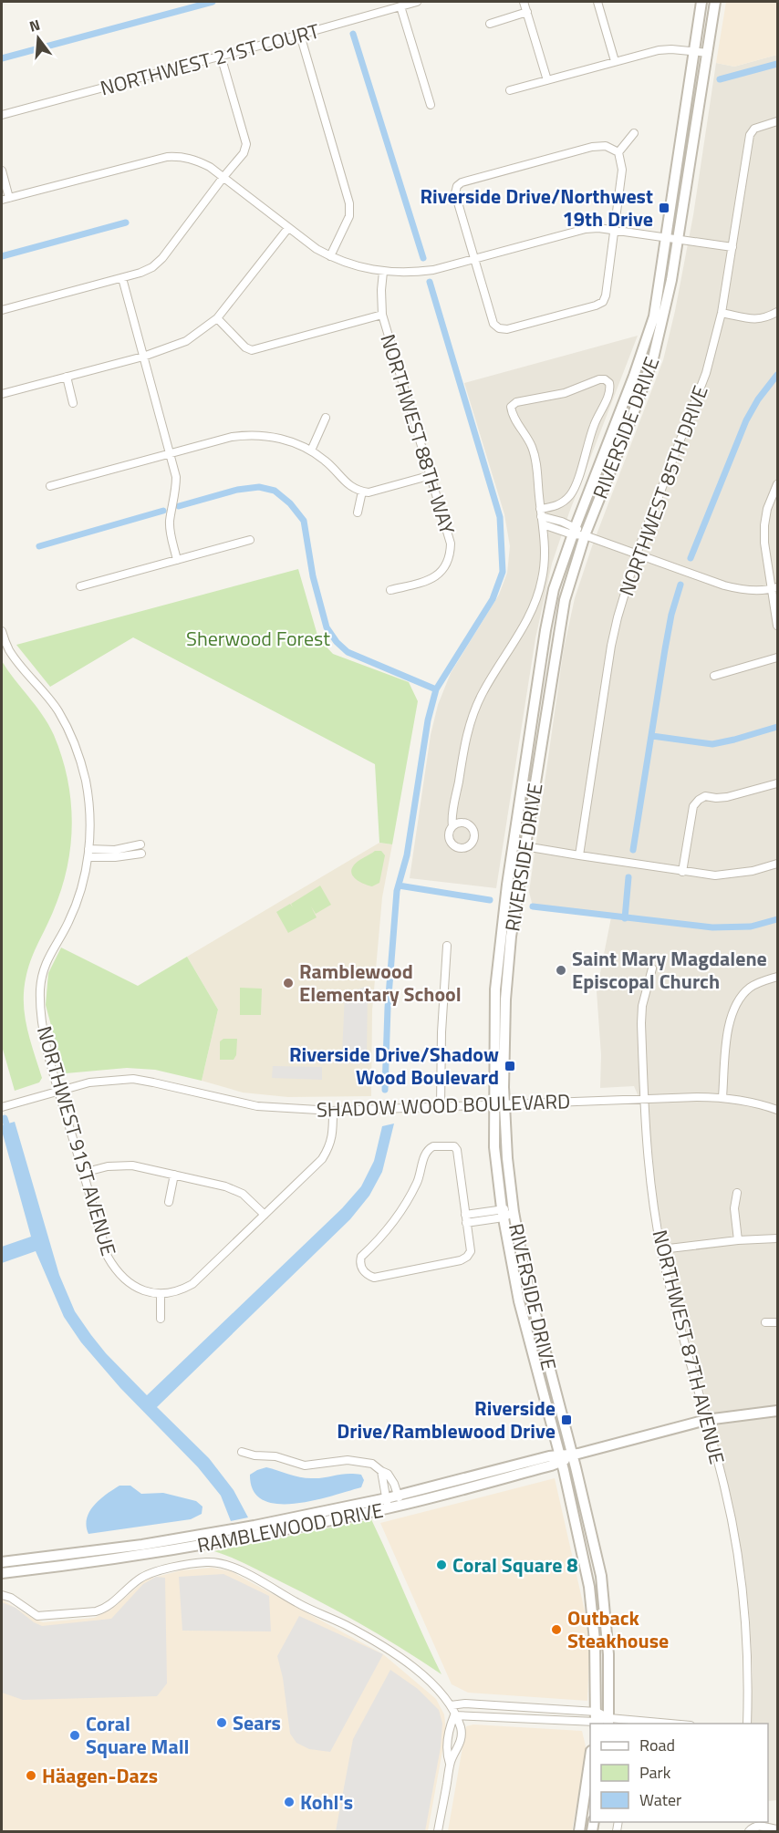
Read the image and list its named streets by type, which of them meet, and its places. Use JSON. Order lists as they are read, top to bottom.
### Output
{
  "streets": {
    "street": [
      "NORTHWEST 21ST COURT",
      "RIVERSIDE DRIVE",
      "NORTHWEST 88TH WAY",
      "NORTHWEST 85TH DRIVE",
      "SHADOW WOOD BOULEVARD",
      "NORTHWEST 91ST AVENUE",
      "NORTHWEST 87TH AVENUE",
      "RAMBLEWOOD DRIVE"
    ]
  },
  "crossings": [
    ["RIVERSIDE DRIVE", "SHADOW WOOD BOULEVARD"],
    ["RIVERSIDE DRIVE", "RAMBLEWOOD DRIVE"],
    ["SHADOW WOOD BOULEVARD", "NORTHWEST 91ST AVENUE"],
    ["SHADOW WOOD BOULEVARD", "NORTHWEST 87TH AVENUE"],
    ["NORTHWEST 87TH AVENUE", "RAMBLEWOOD DRIVE"]
  ],
  "parks": ["Sherwood Forest"],
  "places": {
    "transit": ["Riverside Drive/Northwest 19th Drive", "Riverside Drive/Shadow Wood Boulevard", "Riverside Drive/Ramblewood Drive"],
    "other": [
      "Saint Mary Magdalene Episcopal Church",
      "Ramblewood Elementary School",
      "Coral Square 8",
      "Outback Steakhouse",
      "Sears",
      "Coral Square Mall",
      "Häagen-Dazs",
      "Kohl's"
    ]
  },
  "legend": ["Road", "Park", "Water"],
  "north": "top"
}
